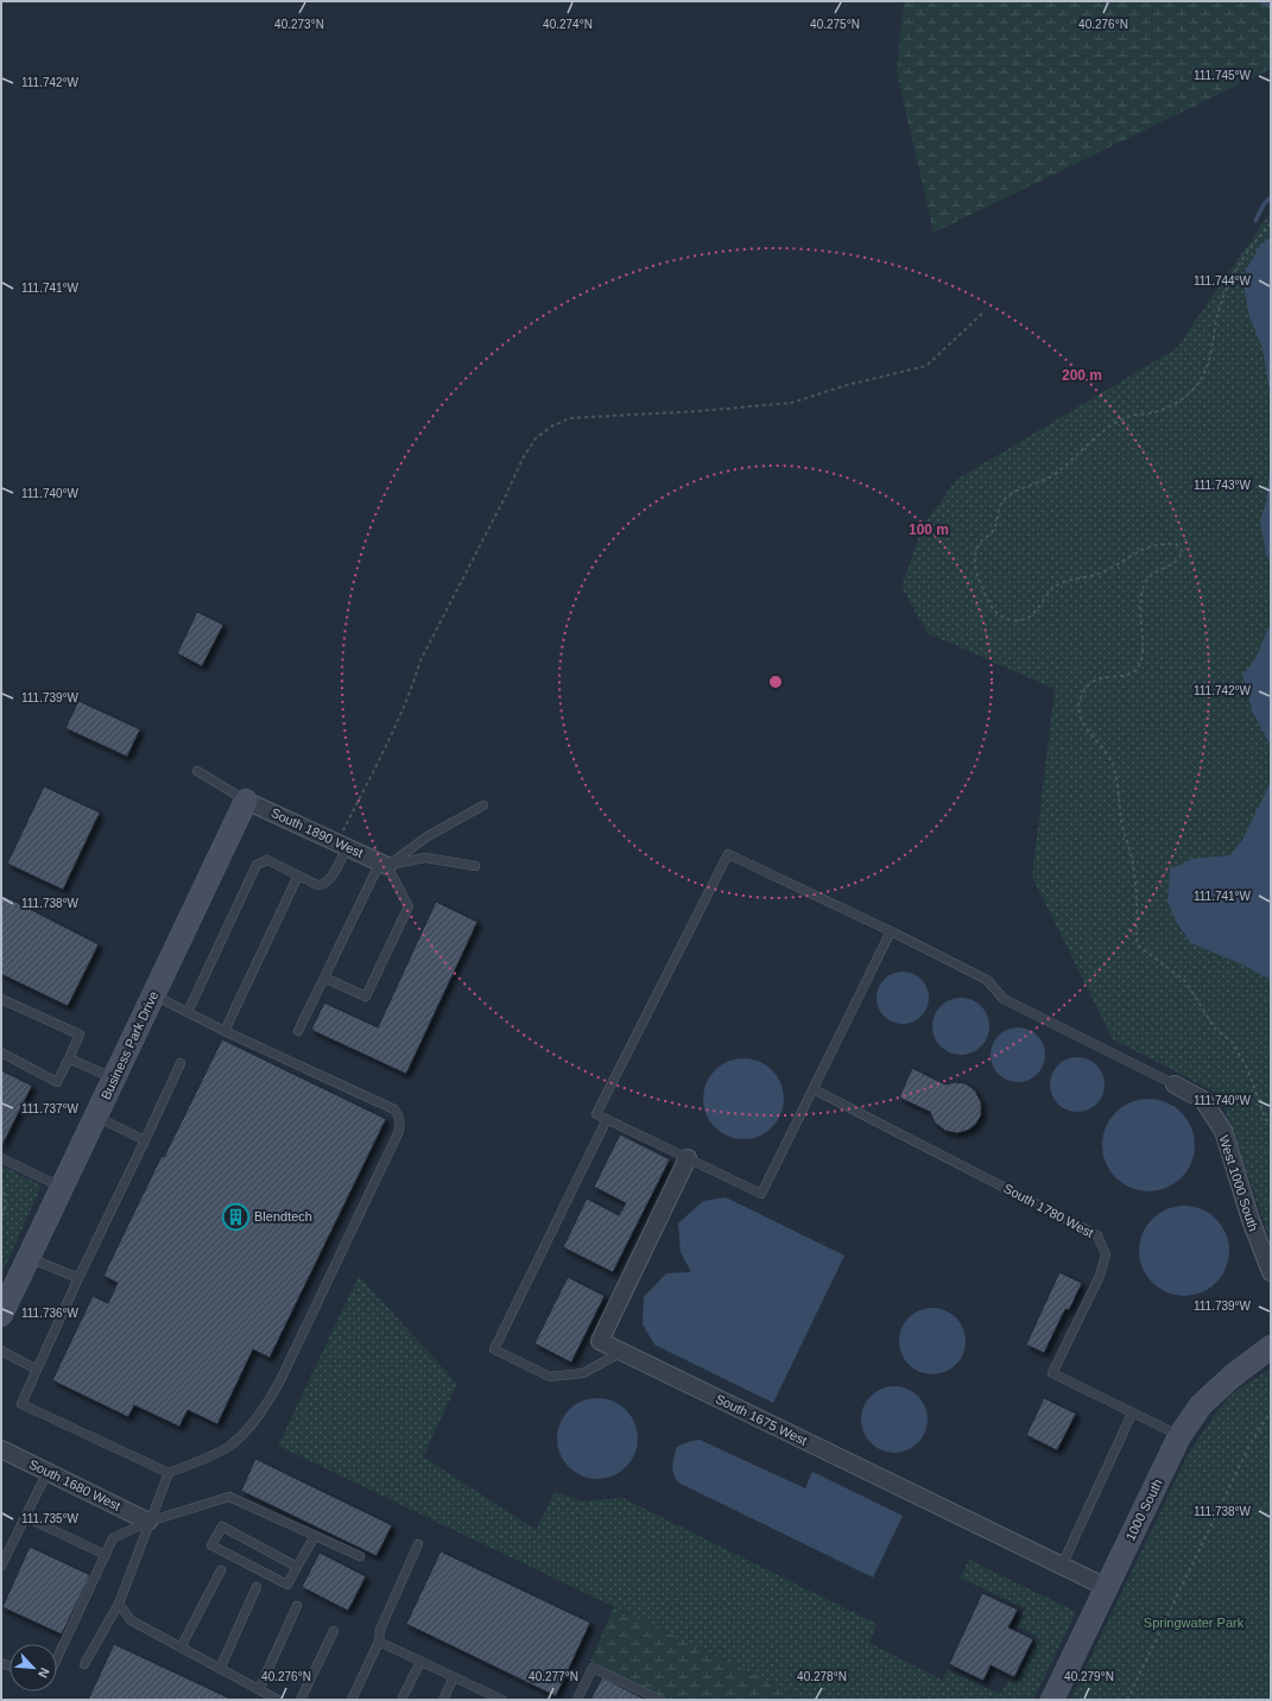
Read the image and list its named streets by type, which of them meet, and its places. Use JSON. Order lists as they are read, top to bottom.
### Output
{
  "streets": {
    "street": [
      "South 1890 West",
      "Business Park Drive",
      "West 1000 South",
      "South 1675 West",
      "South 1680 West",
      "1000 South"
    ],
    "lane": ["South 1780 West"]
  },
  "crossings": [
    ["South 1890 West", "Business Park Drive"],
    ["South 1780 West", "1000 South"],
    ["South 1675 West", "1000 South"]
  ],
  "parks": ["Springwater Park"],
  "places": {
    "building": ["Blendtech"]
  },
  "north": "bottom right",
  "coordinates": [
    "40.273°N",
    "40.274°N",
    "40.275°N",
    "40.276°N",
    "111.745°W",
    "111.742°W",
    "111.744°W",
    "111.741°W",
    "111.743°W",
    "111.740°W",
    "111.739°W",
    "111.738°W",
    "111.737°W",
    "111.736°W",
    "111.735°W",
    "40.277°N",
    "40.278°N",
    "40.279°N"
  ],
  "rings": ["200 m", "100 m"]
}
